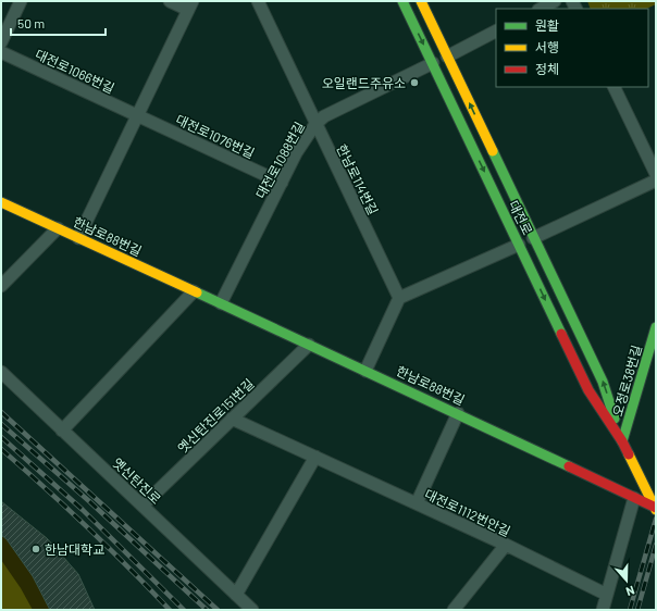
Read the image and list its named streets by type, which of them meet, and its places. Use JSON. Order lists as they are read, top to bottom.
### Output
{
  "streets": {
    "main road": ["대전로", "한남로88번길", "오정로38번길"],
    "street": [
      "대전로1066번길",
      "대전로1076번길",
      "대전로1088번길",
      "한남로114번길",
      "옛신탄진로151번길",
      "옛신탄진로",
      "대전로1112번안길"
    ]
  },
  "crossings": [
    ["대전로1066번길", "대전로1076번길"],
    ["대전로1076번길", "대전로1088번길"],
    ["대전로1088번길", "한남로114번길"],
    ["대전로1088번길", "대전로"],
    ["대전로1088번길", "한남로88번길"],
    ["대전로", "한남로88번길"],
    ["대전로", "오정로38번길"],
    ["한남로88번길", "옛신탄진로151번길"],
    ["옛신탄진로151번길", "옛신탄진로"],
    ["옛신탄진로151번길", "대전로1112번안길"]
  ],
  "places": ["오일랜드주유소", "한남대학교"],
  "legend": ["원활", "서행", "정체"],
  "scale_bar": "50 m",
  "north": "bottom"
}
